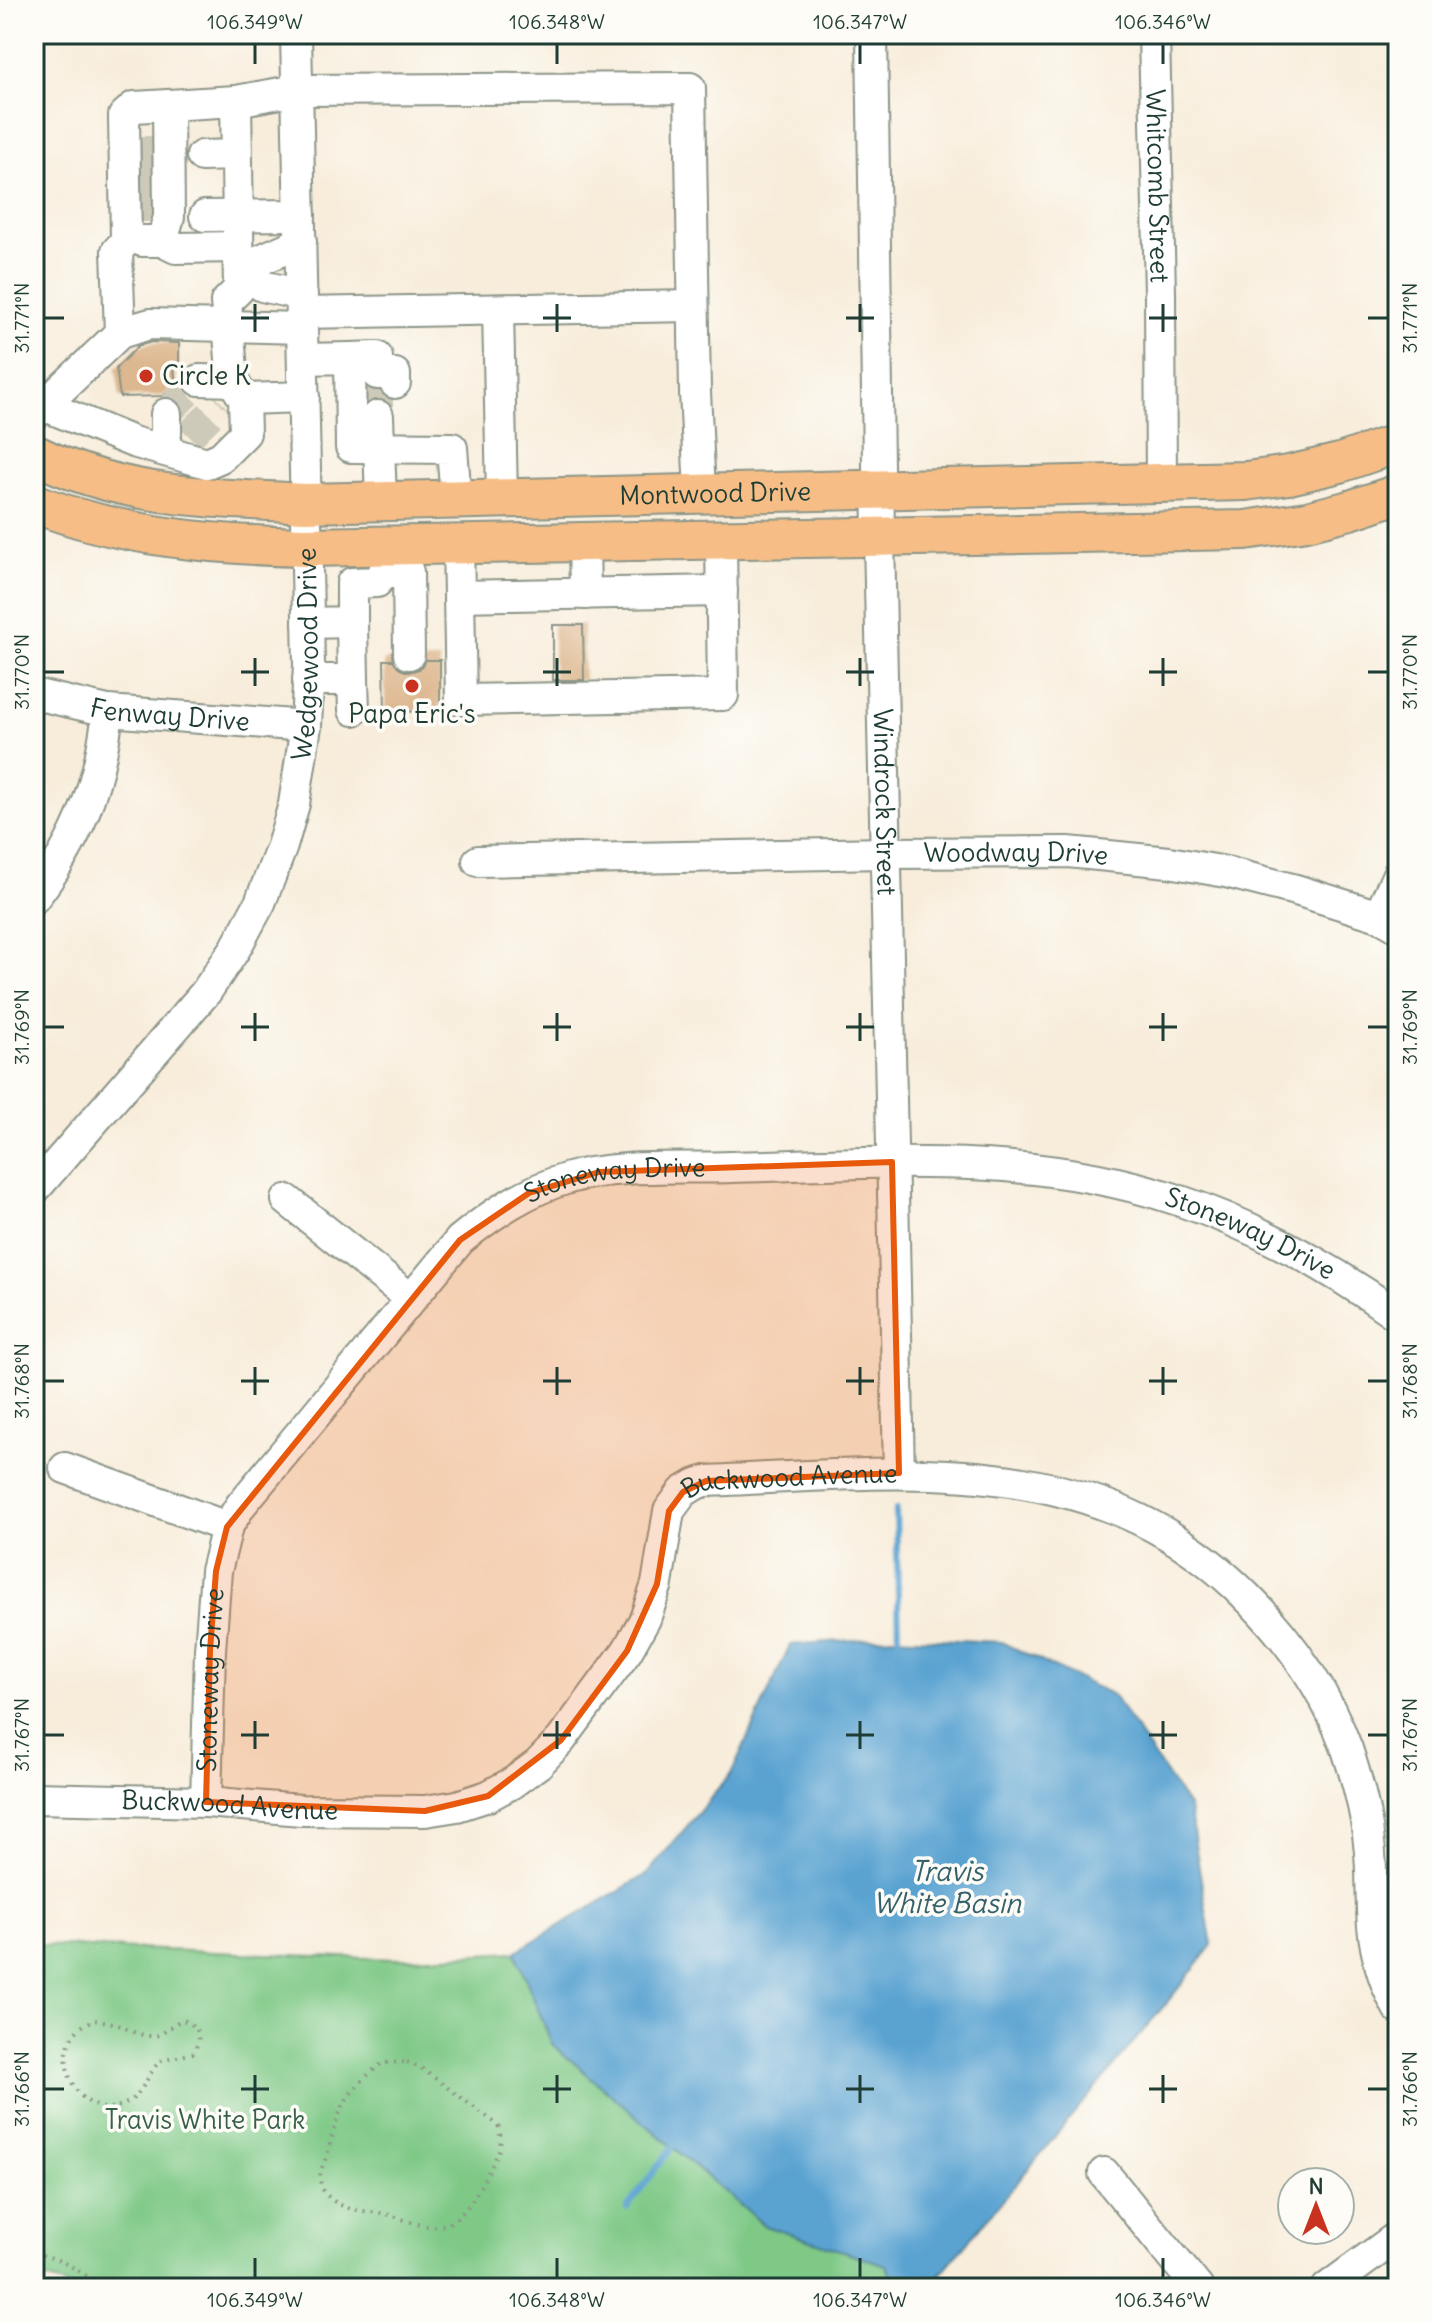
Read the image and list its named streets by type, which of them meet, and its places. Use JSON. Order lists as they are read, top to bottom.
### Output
{
  "streets": {
    "main road": ["Montwood Drive"],
    "street": [
      "Whitcomb Street",
      "Wedgewood Drive",
      "Fenway Drive",
      "Windrock Street",
      "Woodway Drive",
      "Stoneway Drive",
      "Buckwood Avenue"
    ]
  },
  "crossings": [
    ["Whitcomb Street", "Montwood Drive"],
    ["Montwood Drive", "Wedgewood Drive"],
    ["Montwood Drive", "Windrock Street"],
    ["Wedgewood Drive", "Fenway Drive"],
    ["Windrock Street", "Woodway Drive"],
    ["Windrock Street", "Stoneway Drive"],
    ["Windrock Street", "Buckwood Avenue"],
    ["Stoneway Drive", "Buckwood Avenue"]
  ],
  "water": ["Travis White Basin"],
  "parks": ["Travis White Park"],
  "places": ["Circle K", "Papa Eric's"],
  "north": "top",
  "coordinates": [
    "106.349°W",
    "106.348°W",
    "106.347°W",
    "106.346°W",
    "31.771°N",
    "31.770°N",
    "31.769°N",
    "31.768°N",
    "31.767°N",
    "31.766°N"
  ]
}
